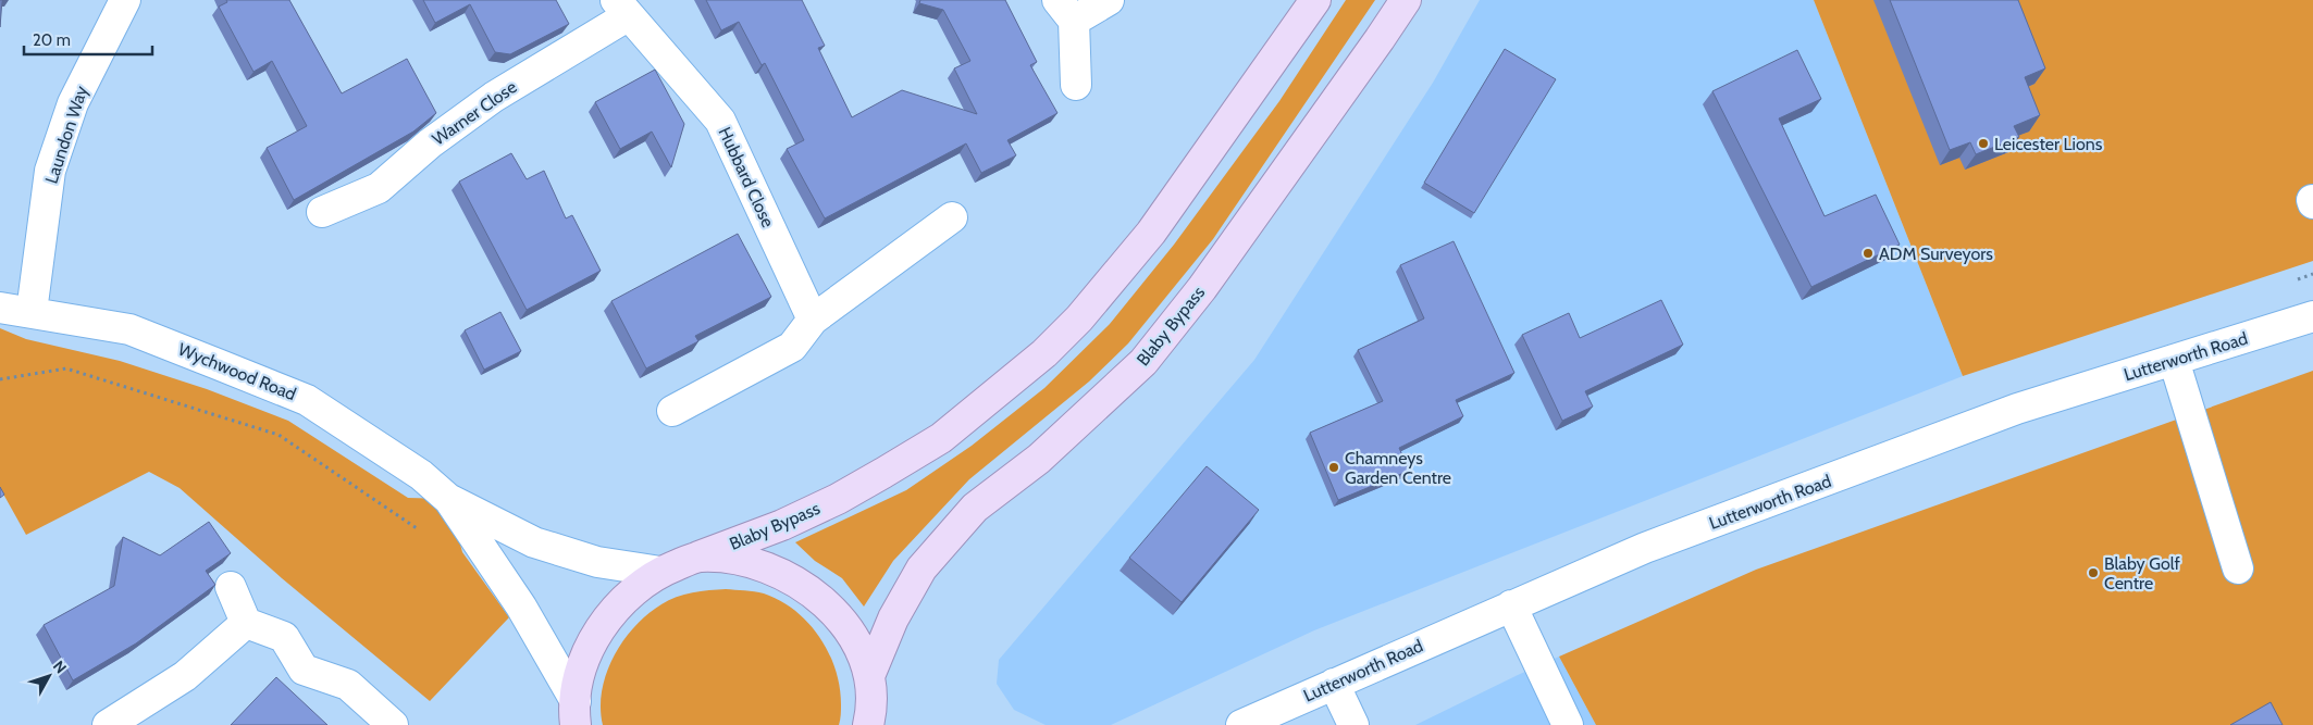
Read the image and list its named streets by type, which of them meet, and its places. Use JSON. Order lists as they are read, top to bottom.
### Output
{
  "streets": {
    "main road": ["Blaby Bypass"],
    "street": [
      "Warner Close",
      "Laundon Way",
      "Hubbard Close",
      "Lutterworth Road",
      "Wychwood Road"
    ]
  },
  "crossings": [
    ["Warner Close", "Hubbard Close"],
    ["Laundon Way", "Wychwood Road"],
    ["Blaby Bypass", "Wychwood Road"]
  ],
  "places": [
    "Leicester Lions",
    "ADM Surveyors",
    "Chamneys Garden Centre",
    "Blaby Golf Centre"
  ],
  "scale_bar": "20 m",
  "north": "top right"
}
